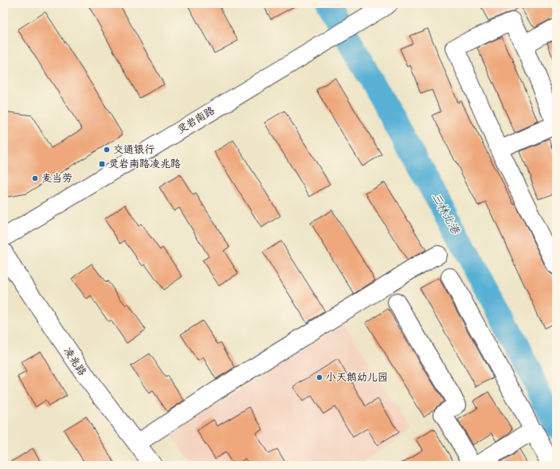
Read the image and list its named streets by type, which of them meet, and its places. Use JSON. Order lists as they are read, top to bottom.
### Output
{
  "streets": {
    "street": ["灵岩南路", "凌兆路"]
  },
  "water": ["三林北港"],
  "places": {
    "other": ["交通银行", "麦当劳", "小天鹅幼儿园"],
    "transit": ["灵岩南路凌兆路"]
  }
}
